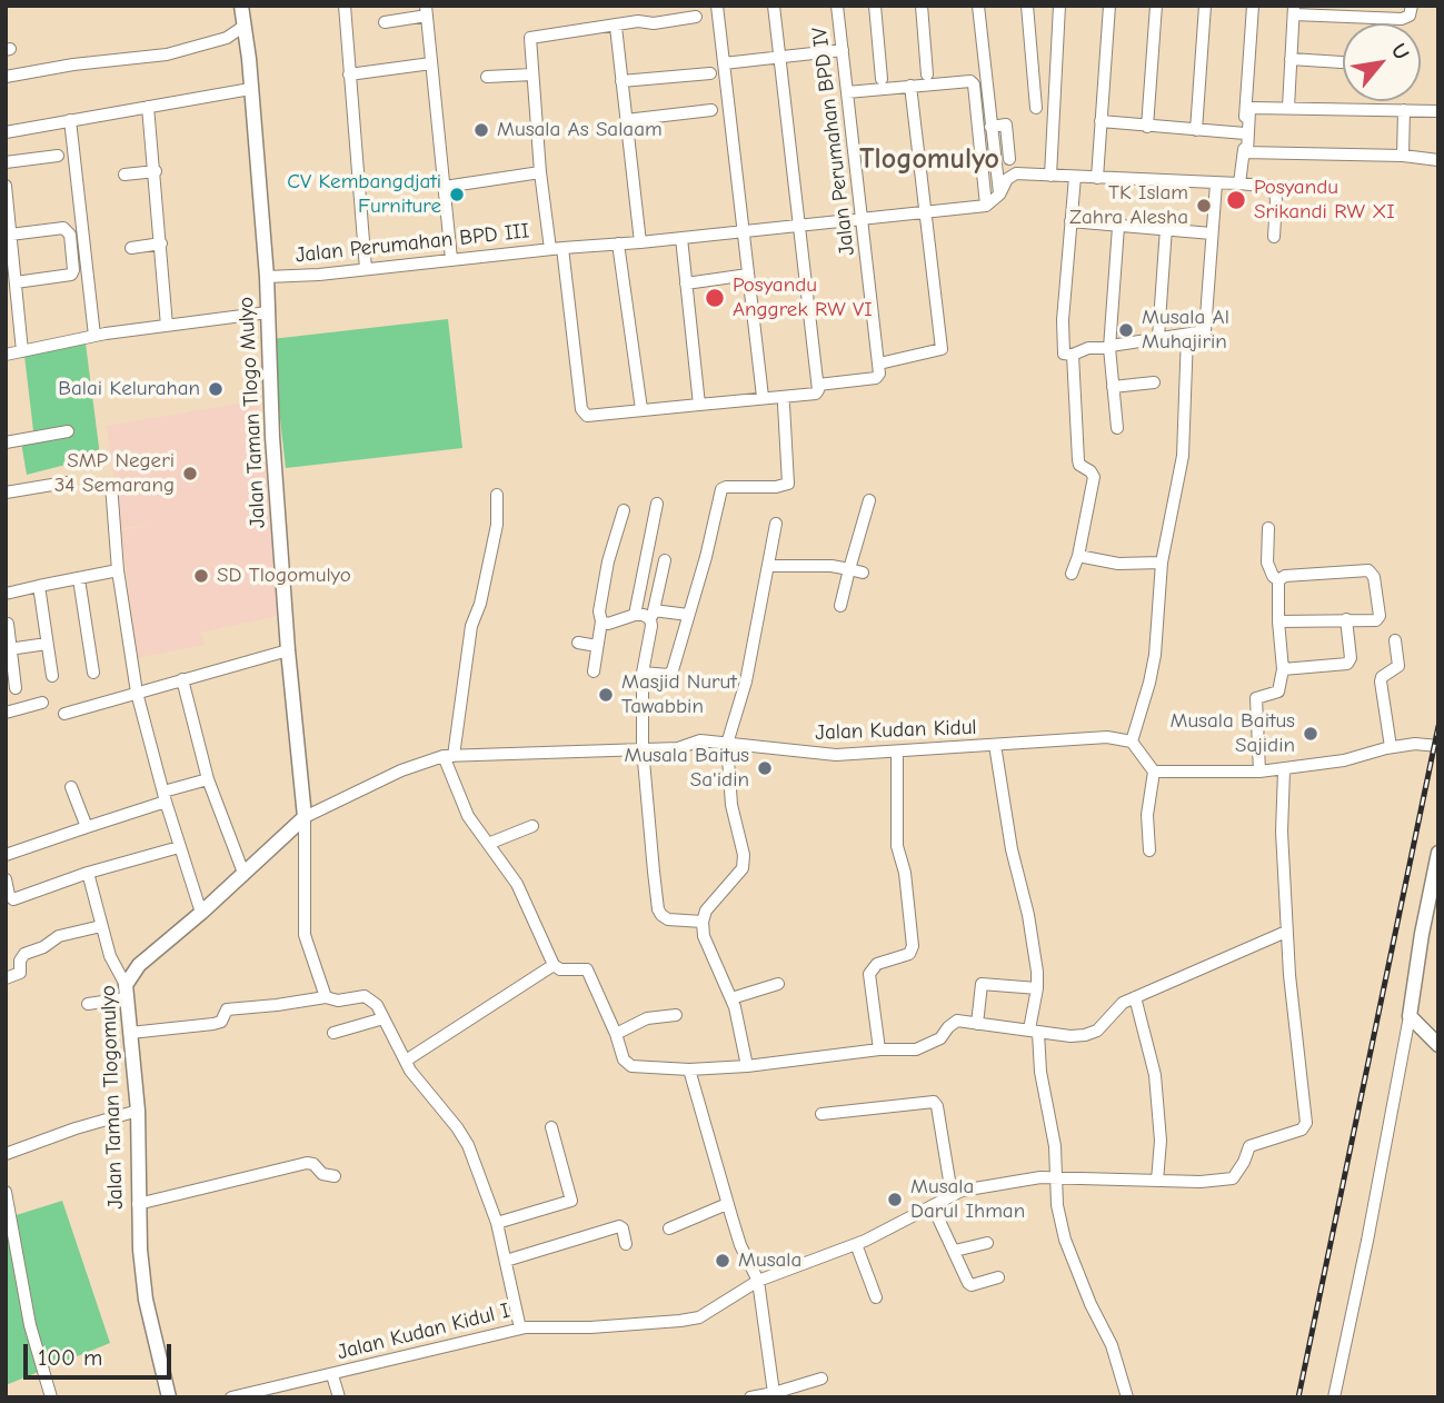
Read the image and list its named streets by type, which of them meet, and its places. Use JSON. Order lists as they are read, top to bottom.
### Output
{
  "streets": {
    "street": [
      "Jalan Perumahan BPD IV",
      "Jalan Perumahan BPD III",
      "Jalan Taman Tlogo Mulyo",
      "Jalan Kudan Kidul",
      "Jalan Taman Tlogomulyo",
      "Jalan Kudan Kidul I"
    ]
  },
  "crossings": [
    ["Jalan Perumahan BPD IV", "Jalan Perumahan BPD III"],
    ["Jalan Perumahan BPD III", "Jalan Taman Tlogo Mulyo"],
    ["Jalan Taman Tlogo Mulyo", "Jalan Kudan Kidul"],
    ["Jalan Taman Tlogo Mulyo", "Jalan Taman Tlogomulyo"],
    ["Jalan Kudan Kidul", "Jalan Taman Tlogomulyo"]
  ],
  "districts": ["Tlogomulyo"],
  "places": [
    "Musala As Salaam",
    "CV Kembangdjati Furniture",
    "Posyandu Srikandi RW XI",
    "TK Islam Zahra Alesha",
    "Posyandu Anggrek RW VI",
    "Musala Al Muhajirin",
    "Balai Kelurahan",
    "SMP Negeri 34 Semarang",
    "SD Tlogomulyo",
    "Masjid Nurut Tawabbin",
    "Musala Baitus Sajidin",
    "Musala Baitus Sa'idin",
    "Musala Darul Ihman",
    "Musala"
  ],
  "scale_bar": "100 m",
  "north": "top right"
}
